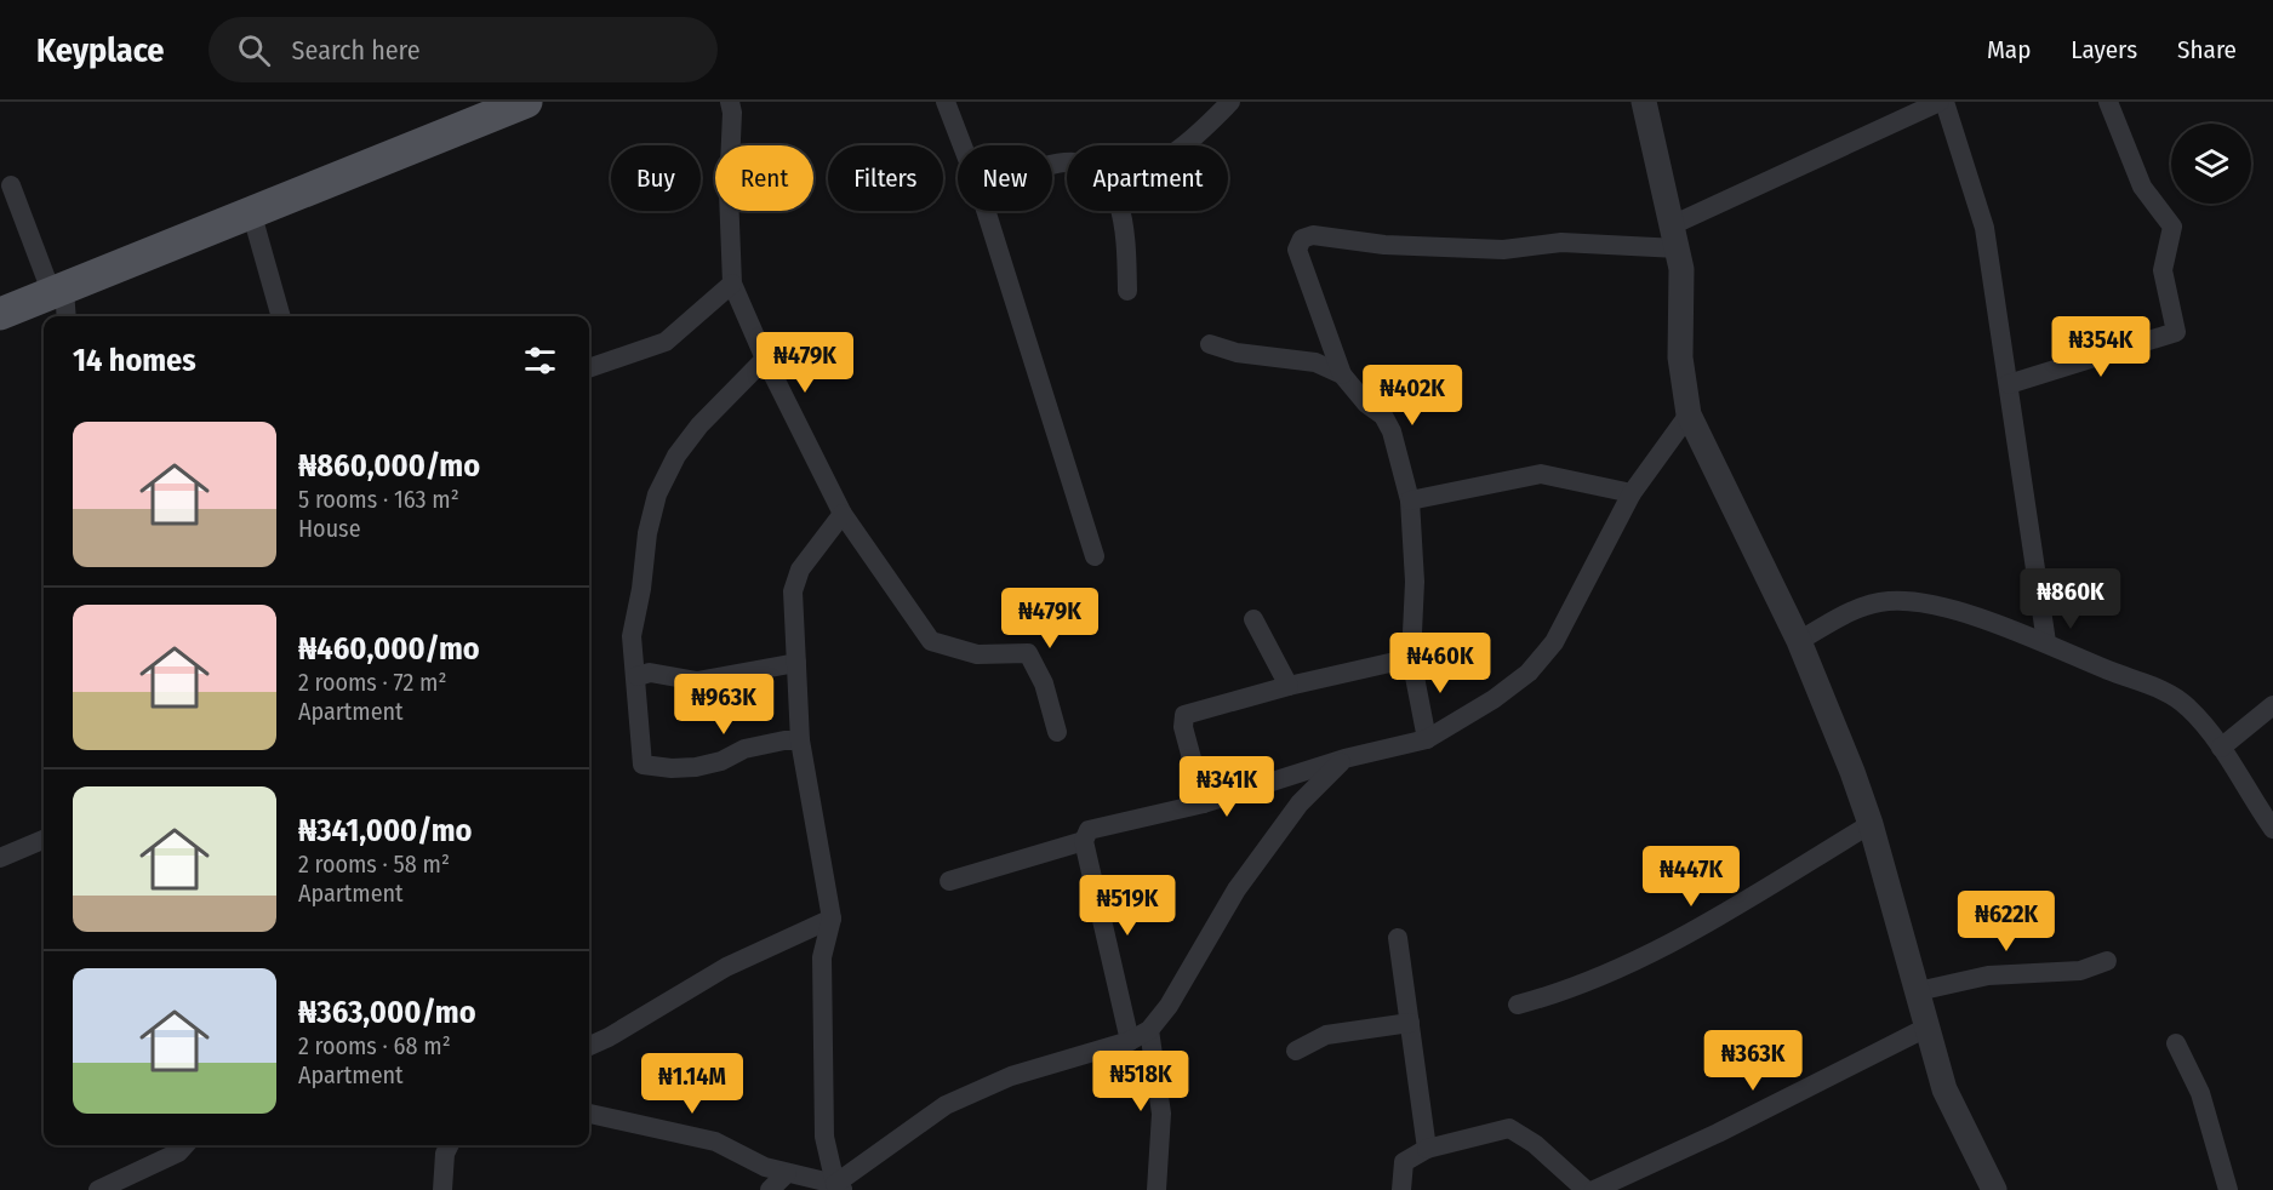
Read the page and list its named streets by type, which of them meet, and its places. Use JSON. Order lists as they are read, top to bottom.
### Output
{
  "page": {
    "header": "Keyplace",
    "search": "Search here",
    "nav": ["Map", "Layers", "Share"],
    "chip": [
      "Buy",
      "Rent",
      "Filters",
      "New",
      "Apartment"
    ],
    "price": [
      "₦354K",
      "₦479K",
      "₦402K",
      "₦860K",
      "₦479K",
      "₦460K",
      "₦963K",
      "₦341K",
      "₦447K",
      "₦519K",
      "₦622K",
      "₦363K",
      "₦518K",
      "₦1.14M"
    ],
    "heading": "14 homes",
    "list": [
      {
        "name": "₦860,000/mo",
        "note": "5 rooms · 163 m² · House"
      },
      {
        "name": "₦460,000/mo",
        "note": "2 rooms · 72 m² · Apartment"
      },
      {
        "name": "₦341,000/mo",
        "note": "2 rooms · 58 m² · Apartment"
      },
      {
        "name": "₦363,000/mo",
        "note": "2 rooms · 68 m² · Apartment"
      }
    ]
  }
}
